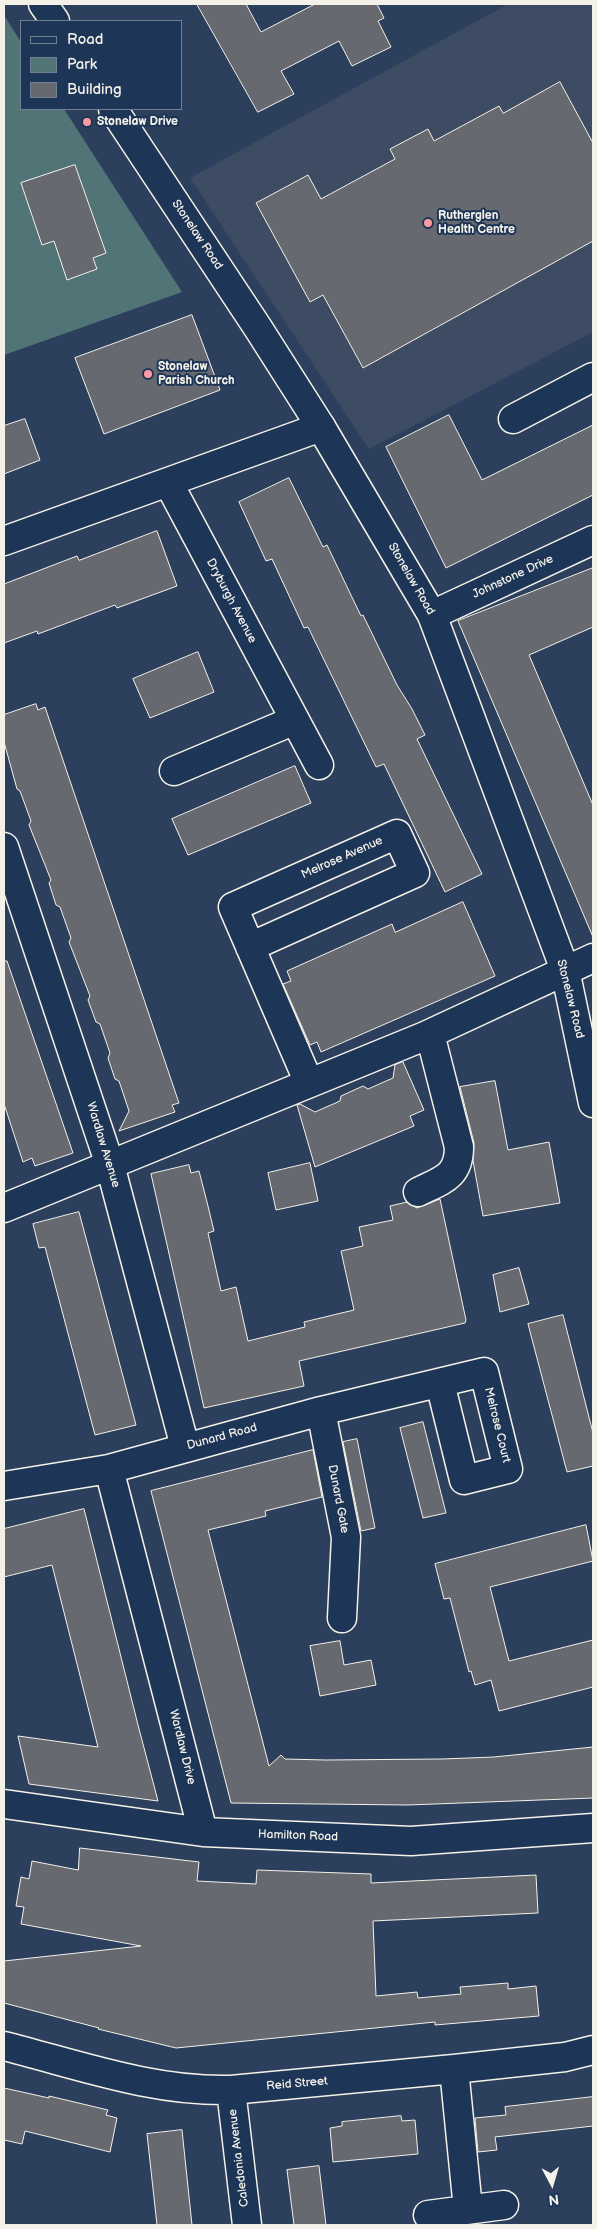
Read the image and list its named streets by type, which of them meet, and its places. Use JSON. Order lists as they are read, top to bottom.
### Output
{
  "streets": {
    "street": [
      "Stonelaw Road",
      "Johnstone Drive",
      "Dryburgh Avenue",
      "Melrose Avenue",
      "Wardlaw Avenue",
      "Dunard Road",
      "Dunard Gate",
      "Wardlaw Drive",
      "Hamilton Road",
      "Reid Street",
      "Caledonia Avenue"
    ]
  },
  "crossings": [
    ["Stonelaw Road", "Johnstone Drive"],
    ["Wardlaw Avenue", "Dunard Road"],
    ["Dunard Road", "Dunard Gate"],
    ["Dunard Road", "Wardlaw Drive"],
    ["Wardlaw Drive", "Hamilton Road"],
    ["Reid Street", "Caledonia Avenue"]
  ],
  "places": ["Stonelaw Drive", "Rutherglen Health Centre", "Stonelaw Parish Church"],
  "legend": ["Road", "Park", "Building"],
  "north": "bottom"
}
